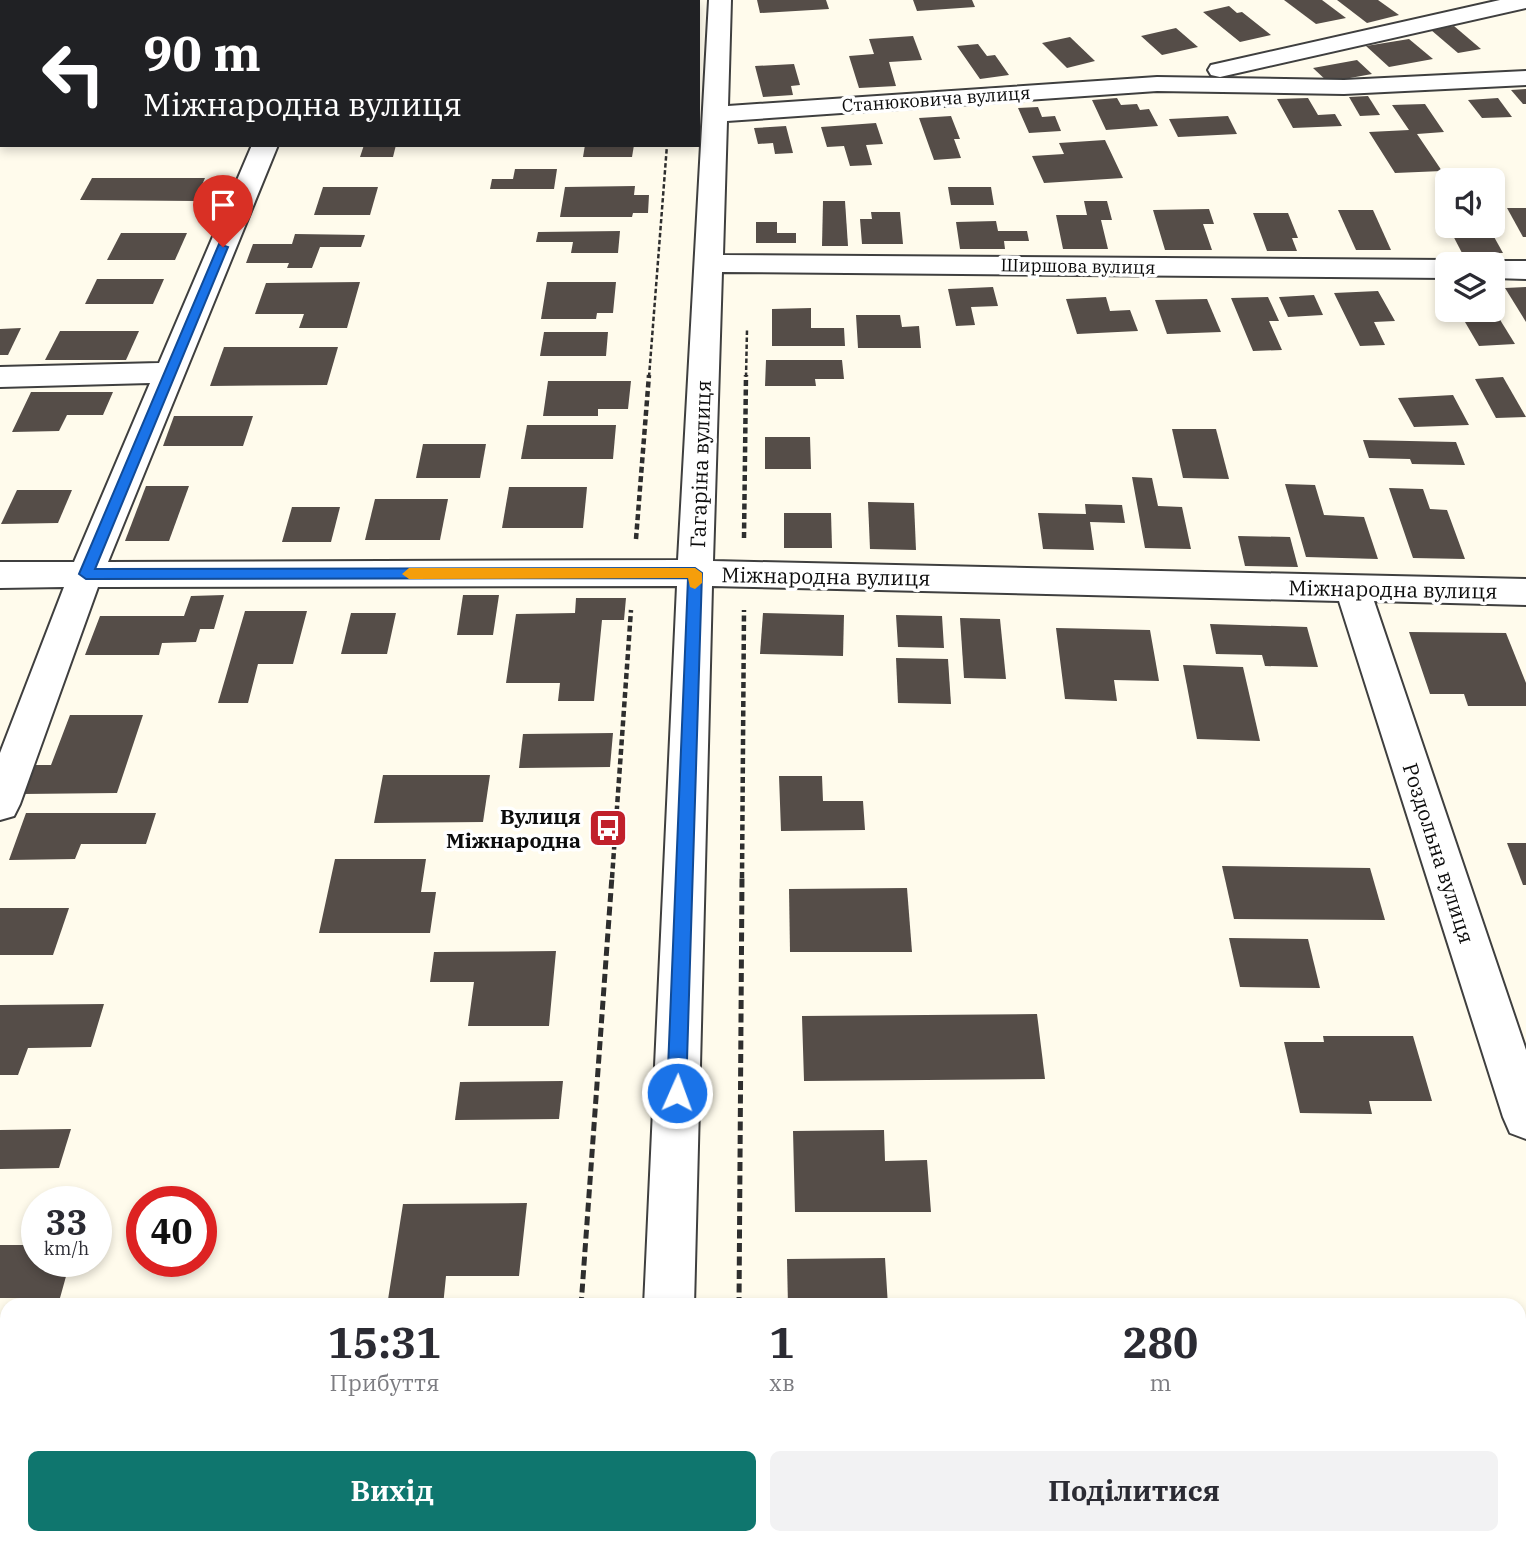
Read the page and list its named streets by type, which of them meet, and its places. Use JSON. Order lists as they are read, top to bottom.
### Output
{
  "streets": {
    "street": [
      "Станюковича вулиця",
      "Ширшова вулиця",
      "Гагаріна вулиця",
      "Міжнародна вулиця",
      "Роздольна вулиця"
    ]
  },
  "crossings": [
    ["Станюковича вулиця", "Гагаріна вулиця"],
    ["Ширшова вулиця", "Гагаріна вулиця"],
    ["Гагаріна вулиця", "Міжнародна вулиця"],
    ["Міжнародна вулиця", "Роздольна вулиця"]
  ],
  "places": {
    "bus stop": ["Вулиця Міжнародна"]
  },
  "page": {
    "turn": ["90 m", "Міжнародна вулиця"],
    "speed": "33 km/h",
    "limit": "40",
    "eta": [
      "15:31",
      "Прибуття",
      "1",
      "хв",
      "280",
      "m"
    ],
    "buttons": ["Вихід", "Поділитися"]
  }
}
